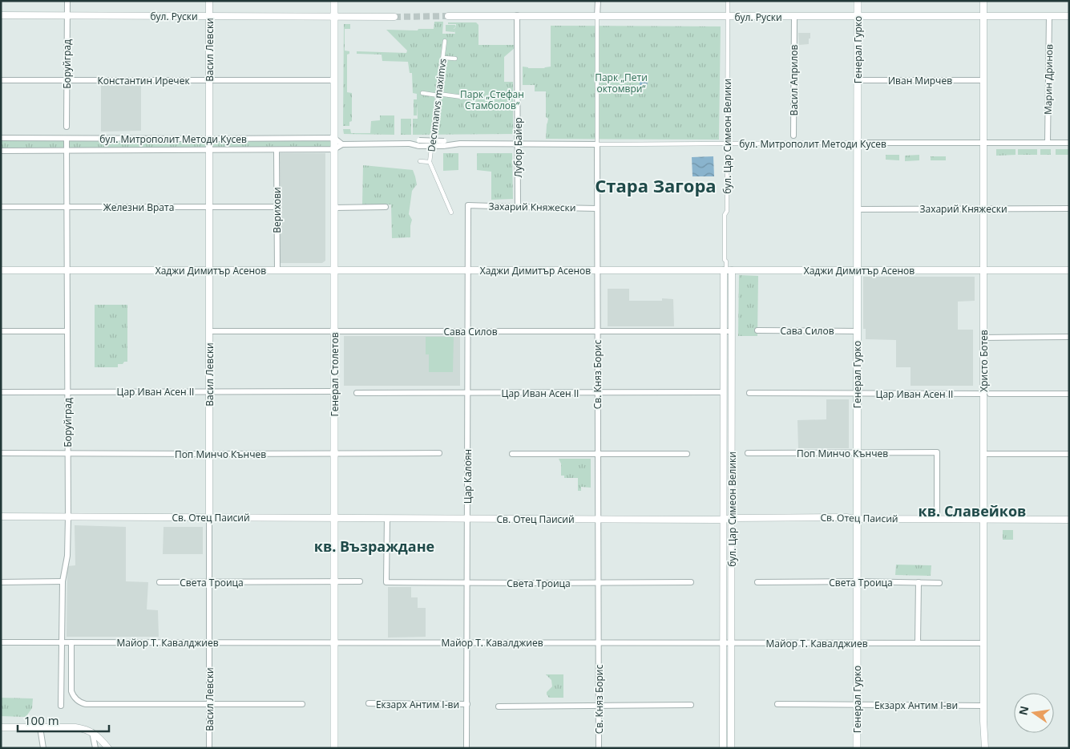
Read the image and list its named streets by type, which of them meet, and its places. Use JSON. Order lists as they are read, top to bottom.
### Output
{
  "streets": {
    "main road": ["Генерал Гурко", "Генерал Столетов"],
    "street": [
      "бул. Руски",
      "Васил Левски",
      "Боруйград",
      "Марин Дринов",
      "Константин Иречек",
      "Васил Априлов",
      "Иван Мирчев",
      "Decvmanvs maximvs",
      "бул. Цар Симеон Велики",
      "бул. Митрополит Методи Кусев",
      "Лубор Байер",
      "Железни Врата",
      "Захарий Княжески",
      "Верихови",
      "Хаджи Димитър Асенов",
      "Сава Силов",
      "Христо Ботев",
      "Св. Княз Борис",
      "Цар Иван Асен II",
      "Поп Минчо Кънчев",
      "Цар Калоян",
      "Св. Отец Паисий",
      "Света Троица",
      "Майор Т. Кавалджиев",
      "Екзарх Антим I-ви"
    ]
  },
  "crossings": [
    ["бул. Руски", "Васил Левски"],
    ["бул. Руски", "Генерал Гурко"],
    ["бул. Руски", "Боруйград"],
    ["бул. Руски", "Марин Дринов"],
    ["бул. Руски", "Васил Априлов"],
    ["бул. Руски", "бул. Цар Симеон Велики"],
    ["бул. Руски", "Лубор Байер"],
    ["бул. Руски", "Христо Ботев"],
    ["бул. Руски", "Генерал Столетов"],
    ["бул. Руски", "Св. Княз Борис"],
    ["Васил Левски", "Константин Иречек"],
    ["Васил Левски", "бул. Митрополит Методи Кусев"],
    ["Васил Левски", "Железни Врата"],
    ["Васил Левски", "Хаджи Димитър Асенов"],
    ["Васил Левски", "Сава Силов"],
    ["Васил Левски", "Цар Иван Асен II"],
    ["Васил Левски", "Поп Минчо Кънчев"],
    ["Васил Левски", "Св. Отец Паисий"],
    ["Васил Левски", "Света Троица"],
    ["Васил Левски", "Майор Т. Кавалджиев"],
    ["Генерал Гурко", "Иван Мирчев"],
    ["Генерал Гурко", "бул. Митрополит Методи Кусев"],
    ["Генерал Гурко", "Захарий Княжески"],
    ["Генерал Гурко", "Хаджи Димитър Асенов"],
    ["Генерал Гурко", "Сава Силов"],
    ["Генерал Гурко", "Цар Иван Асен II"],
    ["Генерал Гурко", "Поп Минчо Кънчев"],
    ["Генерал Гурко", "Св. Отец Паисий"],
    ["Генерал Гурко", "Света Троица"],
    ["Генерал Гурко", "Майор Т. Кавалджиев"],
    ["Генерал Гурко", "Екзарх Антим I-ви"],
    ["Боруйград", "Константин Иречек"],
    ["Боруйград", "бул. Митрополит Методи Кусев"],
    ["Боруйград", "Железни Врата"],
    ["Боруйград", "Хаджи Димитър Асенов"],
    ["Боруйград", "Цар Иван Асен II"],
    ["Боруйград", "Поп Минчо Кънчев"],
    ["Боруйград", "Св. Отец Паисий"],
    ["Боруйград", "Майор Т. Кавалджиев"],
    ["Марин Дринов", "бул. Митрополит Методи Кусев"],
    ["Константин Иречек", "Генерал Столетов"],
    ["Васил Априлов", "бул. Митрополит Методи Кусев"],
    ["Иван Мирчев", "Христо Ботев"],
    ["бул. Цар Симеон Велики", "бул. Митрополит Методи Кусев"],
    ["бул. Цар Симеон Велики", "Хаджи Димитър Асенов"],
    ["бул. Цар Симеон Велики", "Сава Силов"],
    ["бул. Цар Симеон Велики", "Цар Иван Асен II"],
    ["бул. Цар Симеон Велики", "Св. Отец Паисий"],
    ["бул. Цар Симеон Велики", "Майор Т. Кавалджиев"],
    ["бул. Митрополит Методи Кусев", "Лубор Байер"],
    ["бул. Митрополит Методи Кусев", "Верихови"],
    ["бул. Митрополит Методи Кусев", "Христо Ботев"],
    ["бул. Митрополит Методи Кусев", "Генерал Столетов"],
    ["бул. Митрополит Методи Кусев", "Св. Княз Борис"],
    ["Лубор Байер", "Захарий Княжески"],
    ["Железни Врата", "Верихови"],
    ["Захарий Княжески", "Христо Ботев"],
    ["Захарий Княжески", "Св. Княз Борис"],
    ["Захарий Княжески", "Цар Калоян"],
    ["Верихови", "Хаджи Димитър Асенов"],
    ["Хаджи Димитър Асенов", "Христо Ботев"],
    ["Хаджи Димитър Асенов", "Генерал Столетов"],
    ["Хаджи Димитър Асенов", "Св. Княз Борис"],
    ["Хаджи Димитър Асенов", "Цар Калоян"],
    ["Сава Силов", "Генерал Столетов"],
    ["Сава Силов", "Св. Княз Борис"],
    ["Сава Силов", "Цар Калоян"],
    ["Христо Ботев", "Цар Иван Асен II"],
    ["Христо Ботев", "Св. Отец Паисий"],
    ["Христо Ботев", "Майор Т. Кавалджиев"],
    ["Христо Ботев", "Екзарх Антим I-ви"],
    ["Генерал Столетов", "Цар Иван Асен II"],
    ["Генерал Столетов", "Поп Минчо Кънчев"],
    ["Генерал Столетов", "Св. Отец Паисий"],
    ["Генерал Столетов", "Света Троица"],
    ["Генерал Столетов", "Майор Т. Кавалджиев"],
    ["Св. Княз Борис", "Цар Иван Асен II"],
    ["Св. Княз Борис", "Св. Отец Паисий"],
    ["Св. Княз Борис", "Света Троица"],
    ["Св. Княз Борис", "Майор Т. Кавалджиев"],
    ["Цар Иван Асен II", "Цар Калоян"],
    ["Поп Минчо Кънчев", "Св. Отец Паисий"],
    ["Цар Калоян", "Св. Отец Паисий"],
    ["Цар Калоян", "Света Троица"],
    ["Цар Калоян", "Майор Т. Кавалджиев"],
    ["Цар Калоян", "Екзарх Антим I-ви"],
    ["Св. Отец Паисий", "Света Троица"]
  ],
  "districts": ["Стара Загора", "кв. Славейков", "кв. Възраждане"],
  "parks": ["Парк „Пети октомври“", "Парк „Стефан Стамболов“"],
  "scale_bar": "100 m",
  "north": "left"
}
